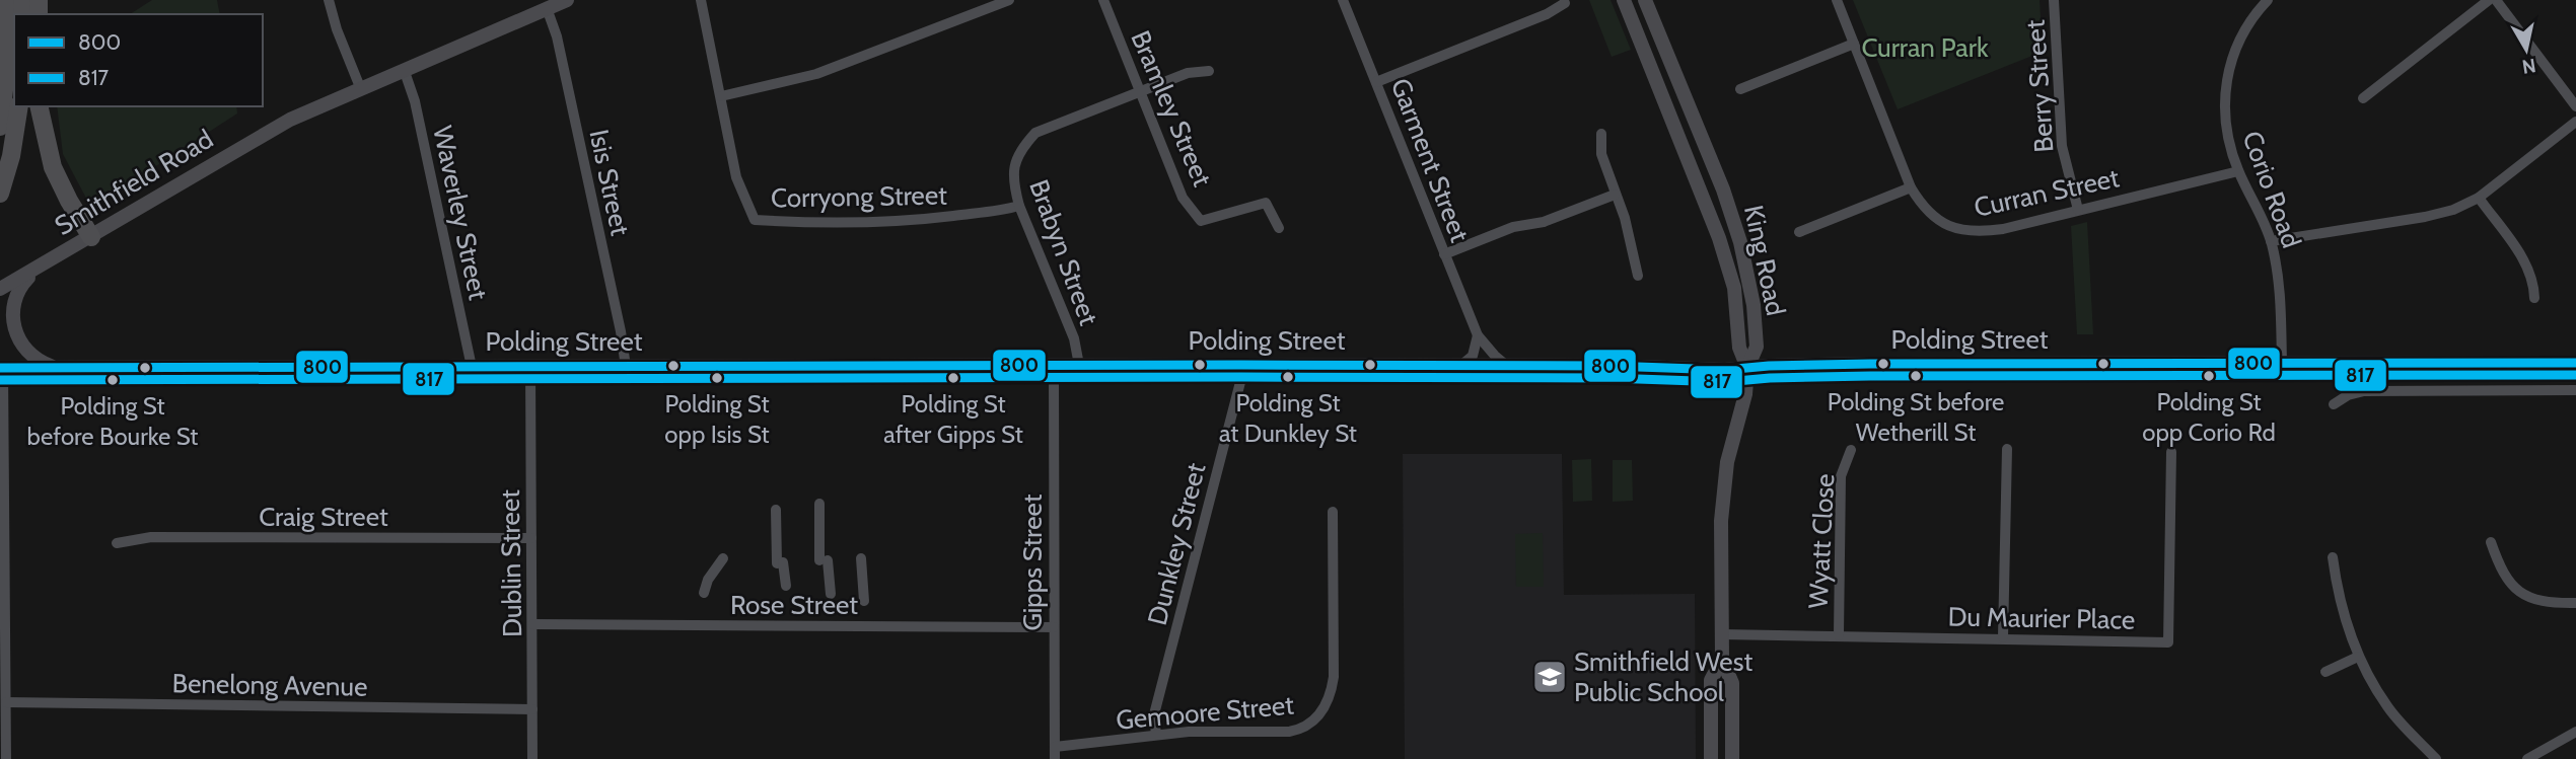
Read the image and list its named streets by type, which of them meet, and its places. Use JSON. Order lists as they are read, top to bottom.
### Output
{
  "streets": {
    "main road": ["Smithfield Road", "King Road", "Polding Street"],
    "street": [
      "Berry Street",
      "Bramley Street",
      "Garment Street",
      "Isis Street",
      "Corio Road",
      "Curran Street",
      "Corryong Street",
      "Waverley Street",
      "Brabyn Street",
      "Craig Street",
      "Wyatt Close",
      "Dunkley Street",
      "Gipps Street",
      "Dublin Street",
      "Rose Street",
      "Du Maurier Place",
      "Benelong Avenue",
      "Gemoore Street"
    ]
  },
  "crossings": [
    ["Berry Street", "Curran Street"],
    ["Bramley Street", "Brabyn Street"],
    ["Garment Street", "Polding Street"],
    ["Smithfield Road", "Isis Street"],
    ["Smithfield Road", "Waverley Street"],
    ["Isis Street", "Polding Street"],
    ["Corio Road", "Curran Street"],
    ["Corio Road", "Polding Street"],
    ["Corryong Street", "Brabyn Street"],
    ["Waverley Street", "Polding Street"],
    ["Brabyn Street", "Polding Street"],
    ["King Road", "Polding Street"],
    ["Polding Street", "Dunkley Street"],
    ["Polding Street", "Gipps Street"],
    ["Polding Street", "Dublin Street"],
    ["Craig Street", "Dublin Street"],
    ["Wyatt Close", "Du Maurier Place"],
    ["Dunkley Street", "Gemoore Street"],
    ["Gipps Street", "Rose Street"],
    ["Gipps Street", "Gemoore Street"],
    ["Dublin Street", "Rose Street"],
    ["Dublin Street", "Benelong Avenue"]
  ],
  "parks": ["Curran Park"],
  "places": {
    "other": [
      "Polding St before Wetherill St",
      "Polding St opp Corio Rd",
      "Polding St at Dunkley St",
      "Polding St opp Isis St",
      "Polding St after Gipps St",
      "Polding St before Bourke St"
    ],
    "school or university": ["Smithfield West Public School"]
  },
  "lines": ["transit line 800", "transit line 817"],
  "legend": ["800", "817"],
  "north": "bottom"
}
